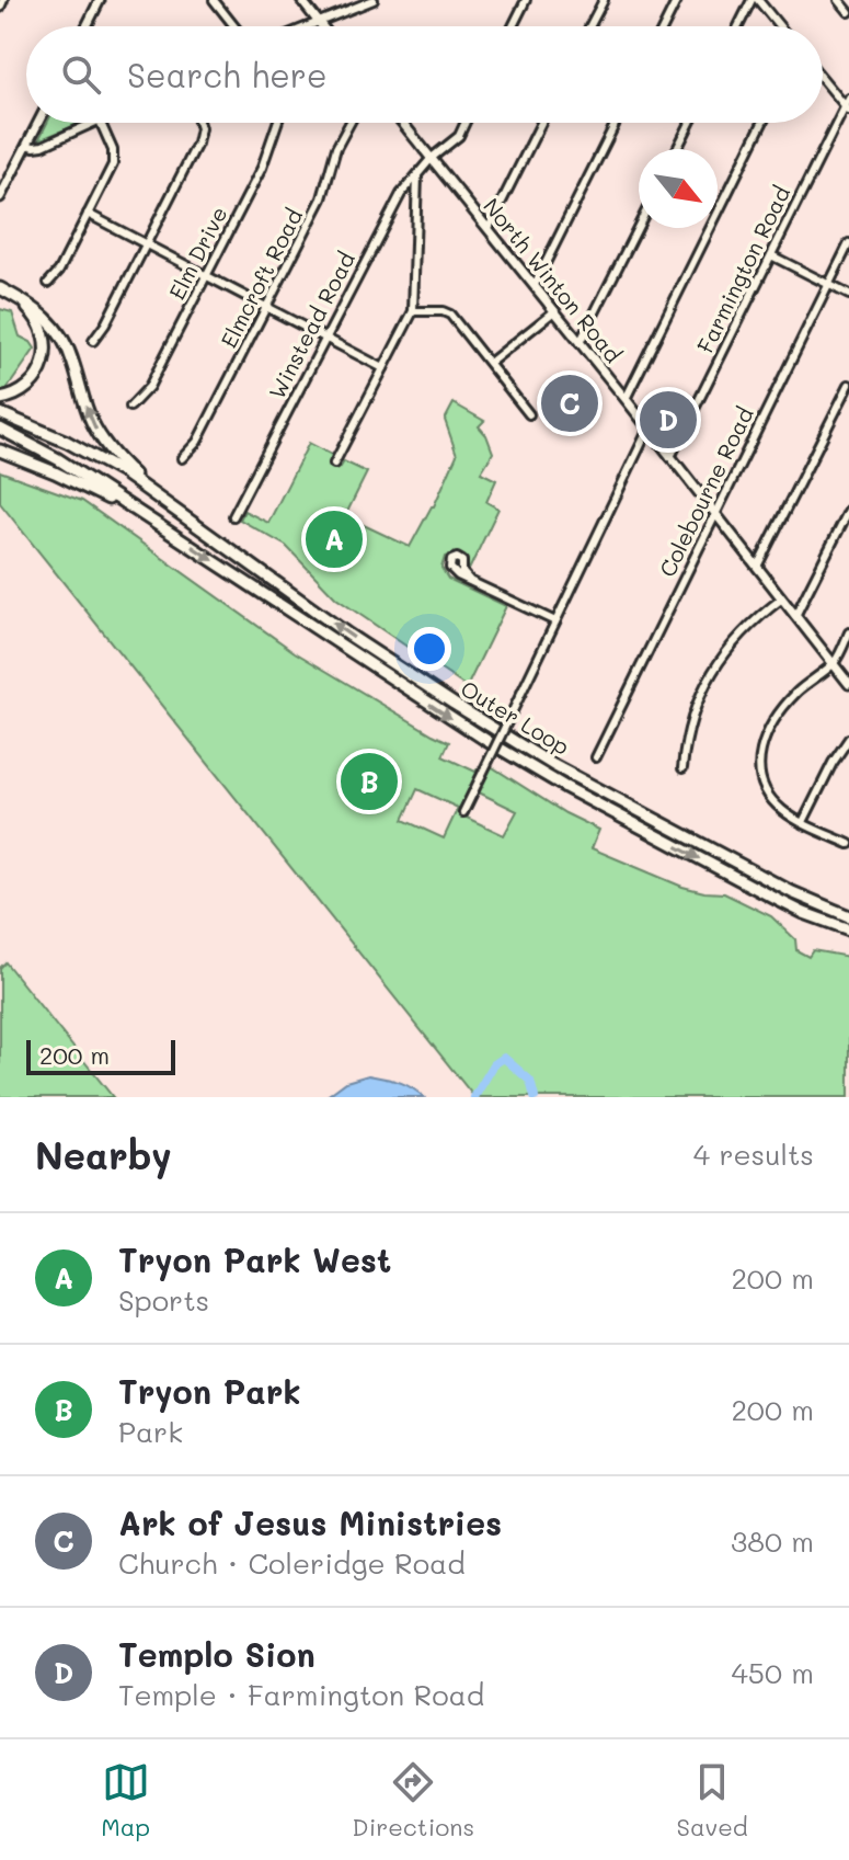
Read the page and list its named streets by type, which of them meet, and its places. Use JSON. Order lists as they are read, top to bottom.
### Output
{
  "streets": {
    "highway": ["Outer Loop"],
    "main road": ["North Winton Road"],
    "street": [
      "Elm Drive",
      "Farmington Road",
      "Elmcroft Road",
      "Winstead Road",
      "Colebourne Road"
    ]
  },
  "crossings": [
    ["Farmington Road", "North Winton Road"],
    ["North Winton Road", "Winstead Road"],
    ["North Winton Road", "Colebourne Road"]
  ],
  "scale_bar": "200 m",
  "north": "bottom right",
  "page": {
    "search": "Search here",
    "pins": [
      "C",
      "D",
      "A",
      "B"
    ],
    "scale": "200 m",
    "heading": ["Nearby", "4 results"],
    "list": [
      {
        "mark": "A",
        "name": "Tryon Park West",
        "note": "Sports",
        "value": "200 m"
      },
      {
        "mark": "B",
        "name": "Tryon Park",
        "note": "Park",
        "value": "200 m"
      },
      {
        "mark": "C",
        "name": "Ark of Jesus Ministries",
        "note": "Church · Coleridge Road",
        "value": "380 m"
      },
      {
        "mark": "D",
        "name": "Templo Sion",
        "note": "Temple · Farmington Road",
        "value": "450 m"
      }
    ],
    "nav": ["Map", "Directions", "Saved"]
  }
}
